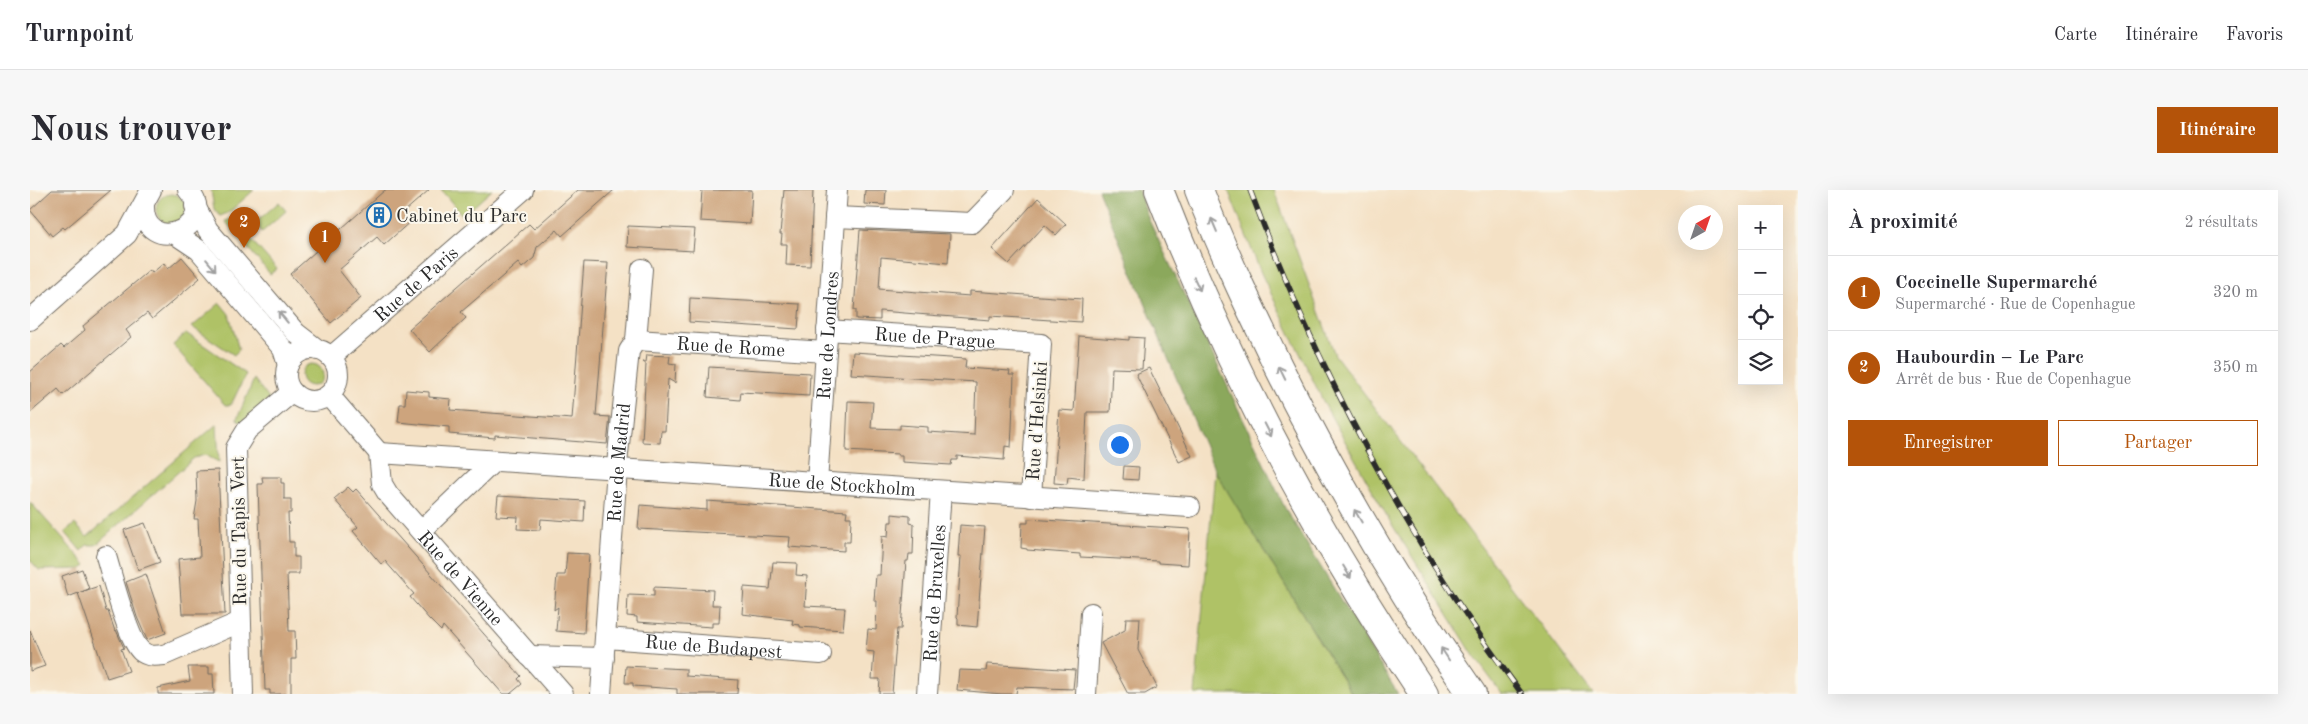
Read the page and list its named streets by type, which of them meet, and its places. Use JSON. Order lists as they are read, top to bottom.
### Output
{
  "streets": {
    "street": [
      "Rue de Paris",
      "Rue de Londres",
      "Rue de Prague",
      "Rue de Rome",
      "Rue d'Helsinki",
      "Rue de Madrid",
      "Rue de Stockholm",
      "Rue du Tapis Vert",
      "Rue de Vienne",
      "Rue de Bruxelles",
      "Rue de Budapest"
    ]
  },
  "crossings": [
    ["Rue de Paris", "Rue du Tapis Vert"],
    ["Rue de Londres", "Rue de Prague"],
    ["Rue de Londres", "Rue de Rome"],
    ["Rue de Londres", "Rue de Stockholm"],
    ["Rue de Prague", "Rue d'Helsinki"],
    ["Rue de Rome", "Rue de Madrid"],
    ["Rue d'Helsinki", "Rue de Stockholm"],
    ["Rue de Madrid", "Rue de Stockholm"],
    ["Rue de Madrid", "Rue de Budapest"],
    ["Rue de Stockholm", "Rue de Vienne"],
    ["Rue de Stockholm", "Rue de Bruxelles"]
  ],
  "places": {
    "building": ["Cabinet du Parc"]
  },
  "north": "top right",
  "page": {
    "header": "Turnpoint",
    "nav": ["Carte", "Itinéraire", "Favoris"],
    "buttons": [
      "Itinéraire",
      ["Enregistrer", "Partager"]
    ],
    "title": "Nous trouver",
    "heading": ["À proximité", "2 résultats"],
    "map_buttons": ["+", "−"],
    "pins": ["2", "1"],
    "list": [
      {
        "mark": "1",
        "name": "Coccinelle Supermarché",
        "note": "Supermarché · Rue de Copenhague",
        "value": "320 m"
      },
      {
        "mark": "2",
        "name": "Haubourdin – Le Parc",
        "note": "Arrêt de bus · Rue de Copenhague",
        "value": "350 m"
      }
    ]
  }
}
